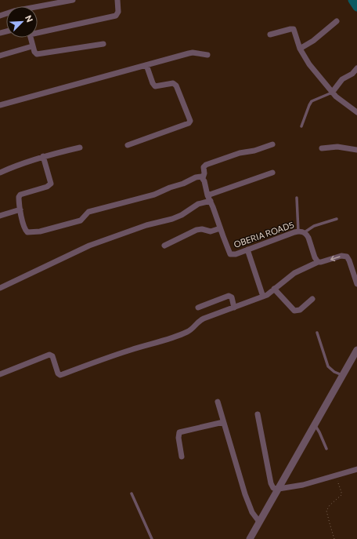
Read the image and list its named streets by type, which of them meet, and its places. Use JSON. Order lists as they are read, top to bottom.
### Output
{
  "streets": {
    "street": ["OBERIA ROAD5"]
  },
  "north": "top right"
}
